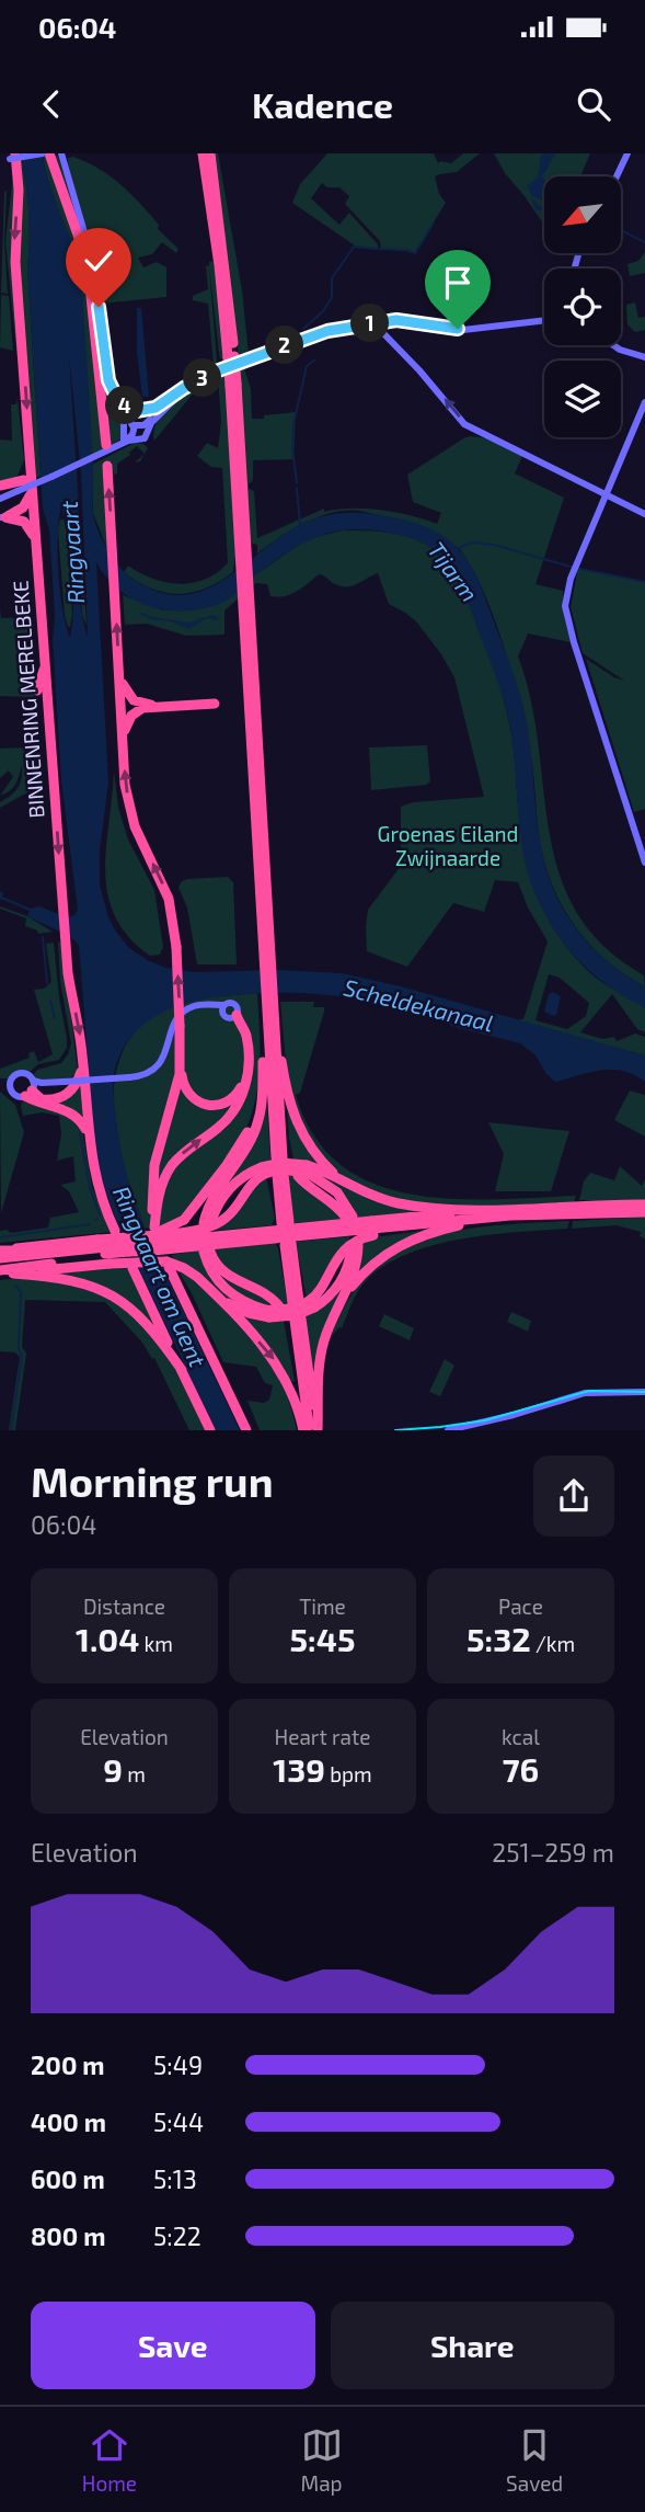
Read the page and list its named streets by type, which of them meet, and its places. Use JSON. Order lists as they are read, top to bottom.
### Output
{
  "streets": {
    "highway": ["BINNENRING MERELBEKE"]
  },
  "water": [
    "Ringvaart",
    "Tijarm",
    "Scheldekanaal",
    "Ringvaart om Gent"
  ],
  "parks": ["Groenas Eiland Zwijnaarde"],
  "north": "bottom left",
  "page": {
    "status": "06:04",
    "header": "Kadence",
    "pins": [
      "1",
      "2",
      "3",
      "4"
    ],
    "heading": ["Morning run", "06:04"],
    "stats": [
      ["Distance", "1.04 km"],
      ["Time", "5:45"],
      ["Pace", "5:32 /km"],
      ["Elevation", "9 m"],
      ["Heart rate", "139 bpm"],
      ["kcal", "76"]
    ],
    "chart": ["Elevation", "251–259 m"],
    "list": [
      {
        "name": "200 m",
        "note": "5:49"
      },
      {
        "name": "400 m",
        "note": "5:44"
      },
      {
        "name": "600 m",
        "note": "5:13"
      },
      {
        "name": "800 m",
        "note": "5:22"
      }
    ],
    "buttons": ["Save", "Share"],
    "tabs": ["Home", "Map", "Saved"]
  }
}
